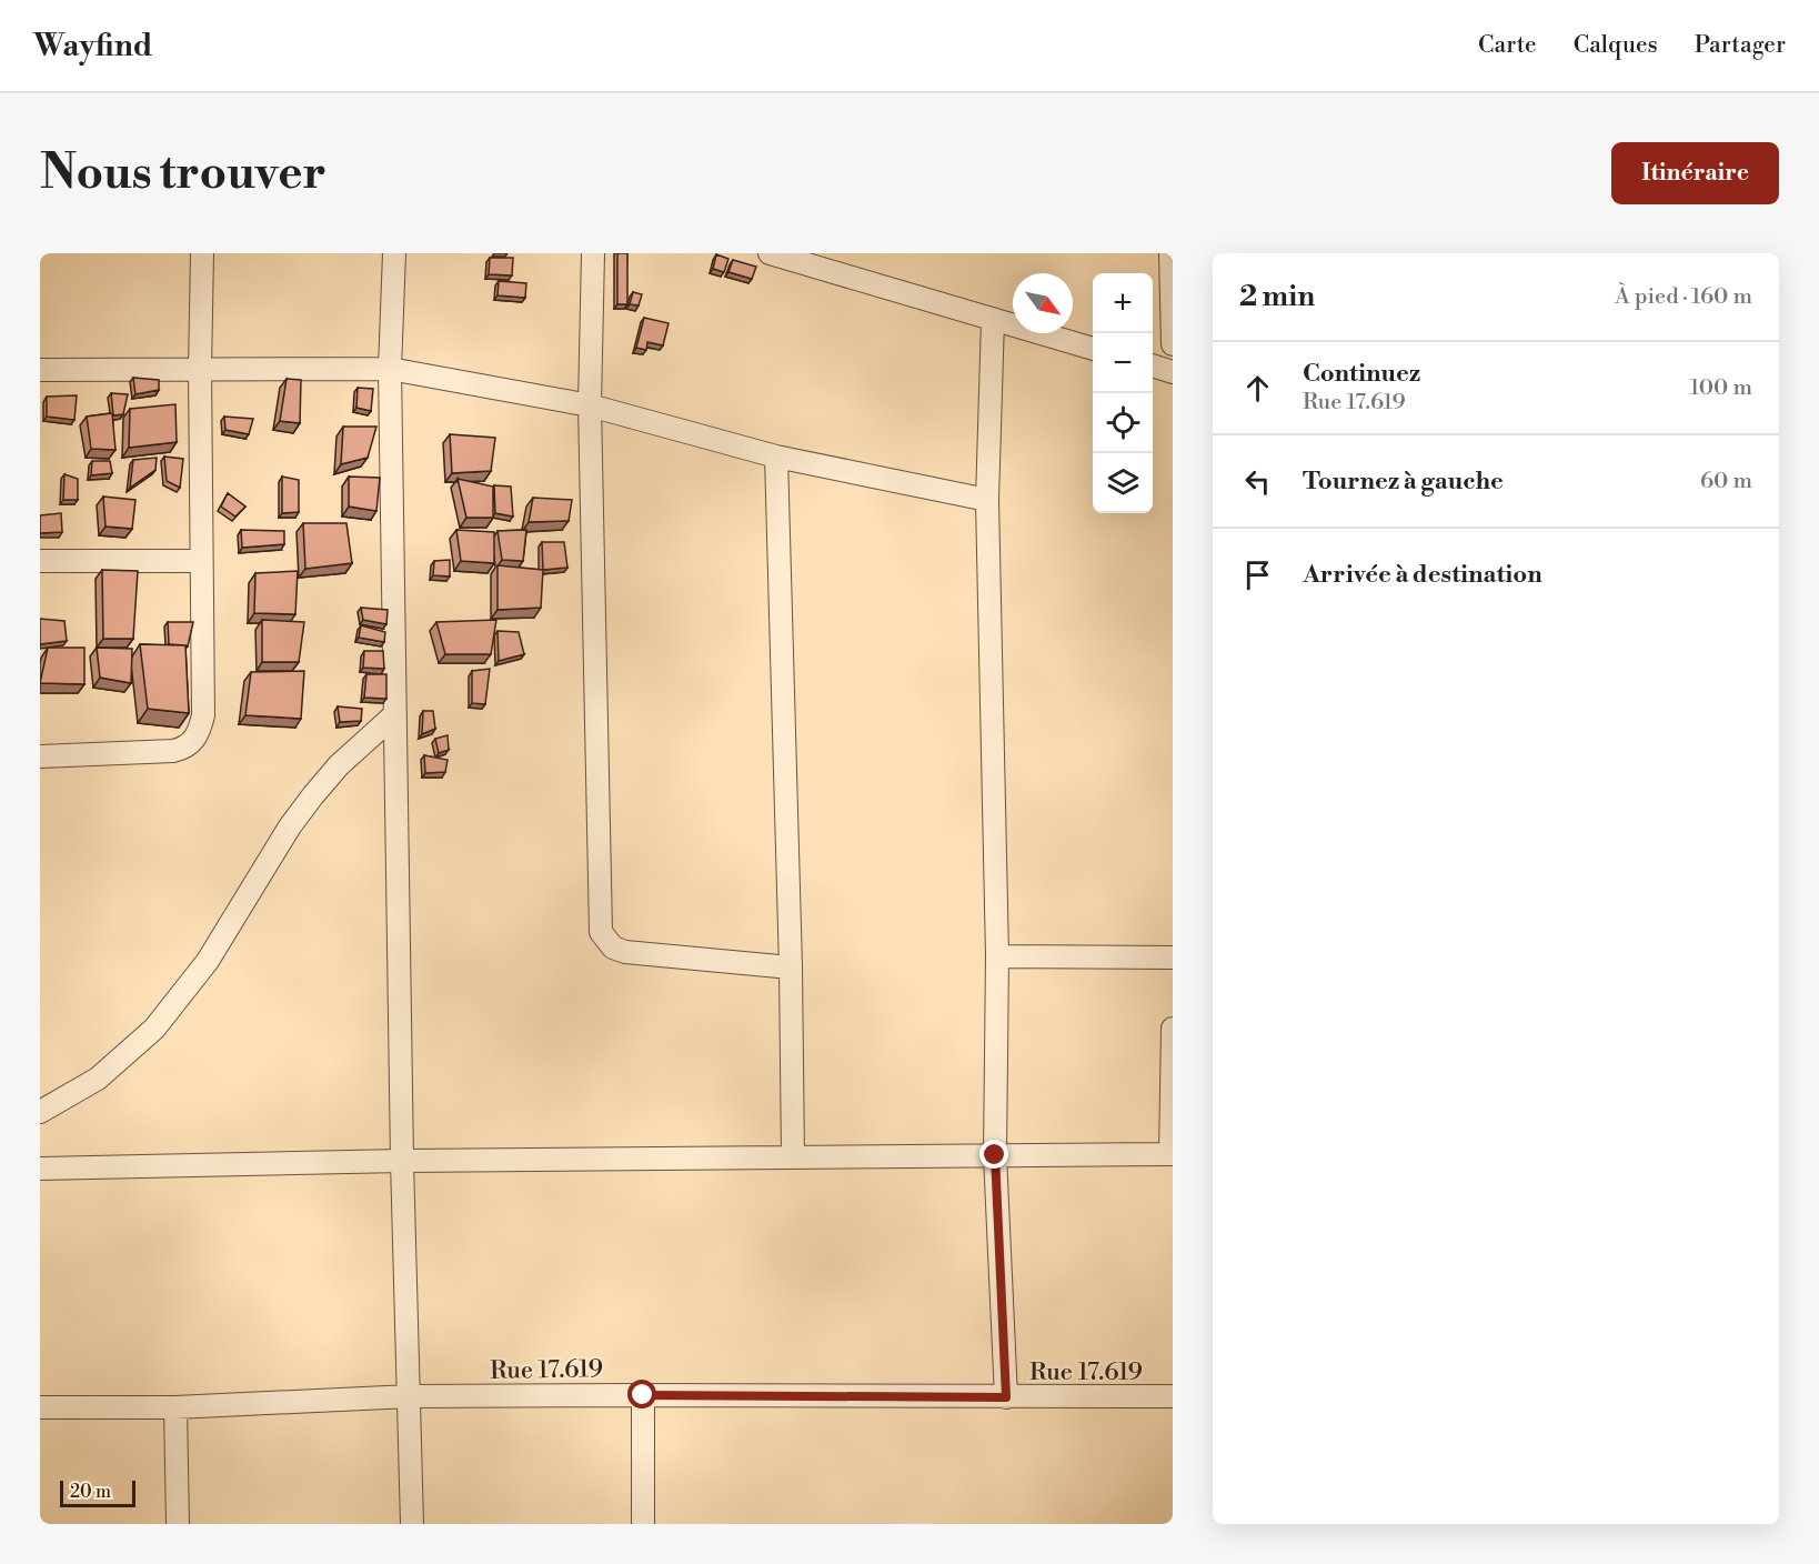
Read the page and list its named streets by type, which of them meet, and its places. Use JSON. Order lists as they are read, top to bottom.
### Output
{
  "streets": {
    "street": ["Rue 17.619"]
  },
  "scale_bar": "20 m",
  "north": "bottom right",
  "page": {
    "header": "Wayfind",
    "nav": ["Carte", "Calques", "Partager"],
    "buttons": "Itinéraire",
    "title": "Nous trouver",
    "heading": ["2 min", "À pied · 160 m"],
    "map_buttons": ["+", "−"],
    "list": [
      ["Continuez", "Rue 17.619", "100 m"],
      ["Tournez à gauche", "60 m"],
      "Arrivée à destination"
    ],
    "scale": "20 m"
  }
}
